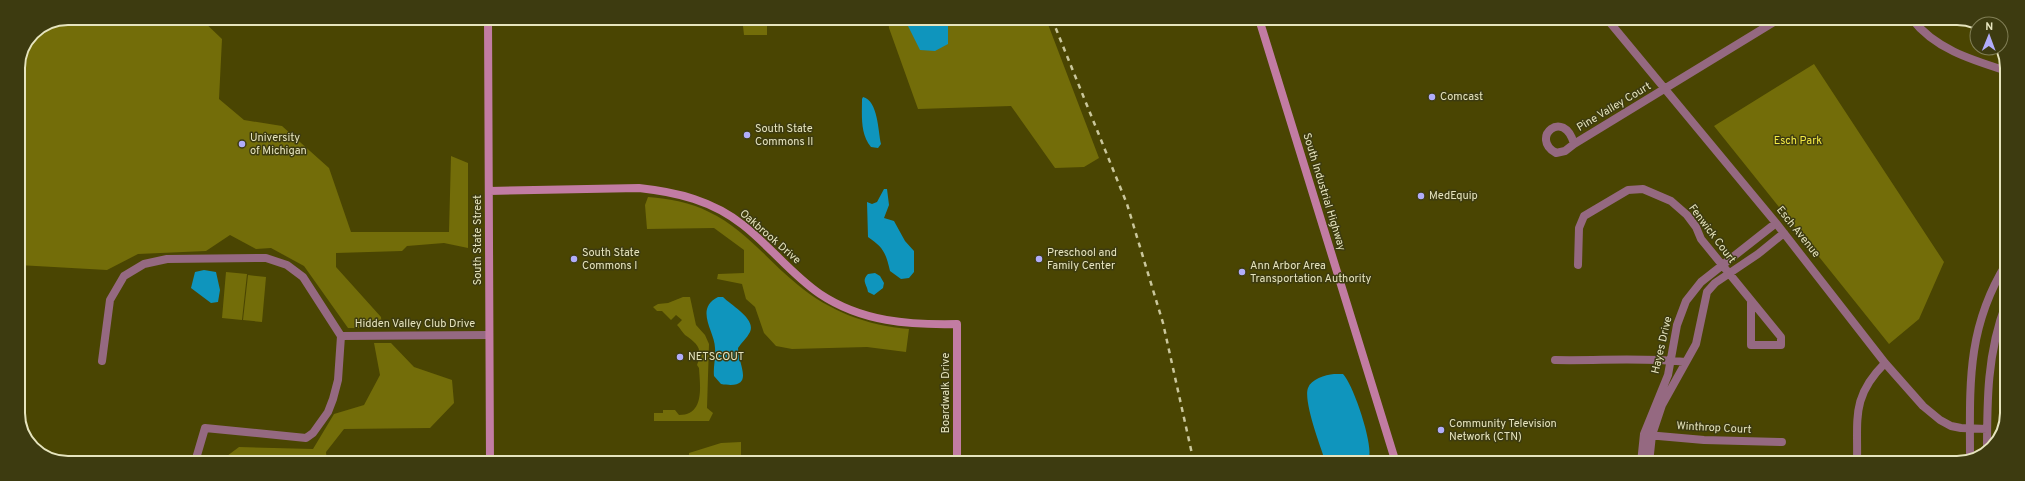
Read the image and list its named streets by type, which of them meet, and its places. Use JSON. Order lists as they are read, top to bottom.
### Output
{
  "streets": {
    "street": [
      "Pine Valley Court",
      "South Industrial Highway",
      "Esch Avenue",
      "Fenwick Court",
      "Oakbrook Drive",
      "South State Street",
      "Hidden Valley Club Drive",
      "Hayes Drive",
      "Boardwalk Drive",
      "Winthrop Court"
    ]
  },
  "crossings": [
    ["Pine Valley Court", "Esch Avenue"],
    ["Esch Avenue", "Hayes Drive"],
    ["Fenwick Court", "Hayes Drive"],
    ["Oakbrook Drive", "South State Street"],
    ["Oakbrook Drive", "Boardwalk Drive"],
    ["South State Street", "Hidden Valley Club Drive"],
    ["Hayes Drive", "Winthrop Court"]
  ],
  "parks": ["Esch Park"],
  "places": [
    "Comcast",
    "South State Commons II",
    "University of Michigan",
    "MedEquip",
    "South State Commons I",
    "Preschool and Family Center",
    "Ann Arbor Area Transportation Authority",
    "NETSCOUT",
    "Community Television Network (CTN)"
  ],
  "north": "top"
}
